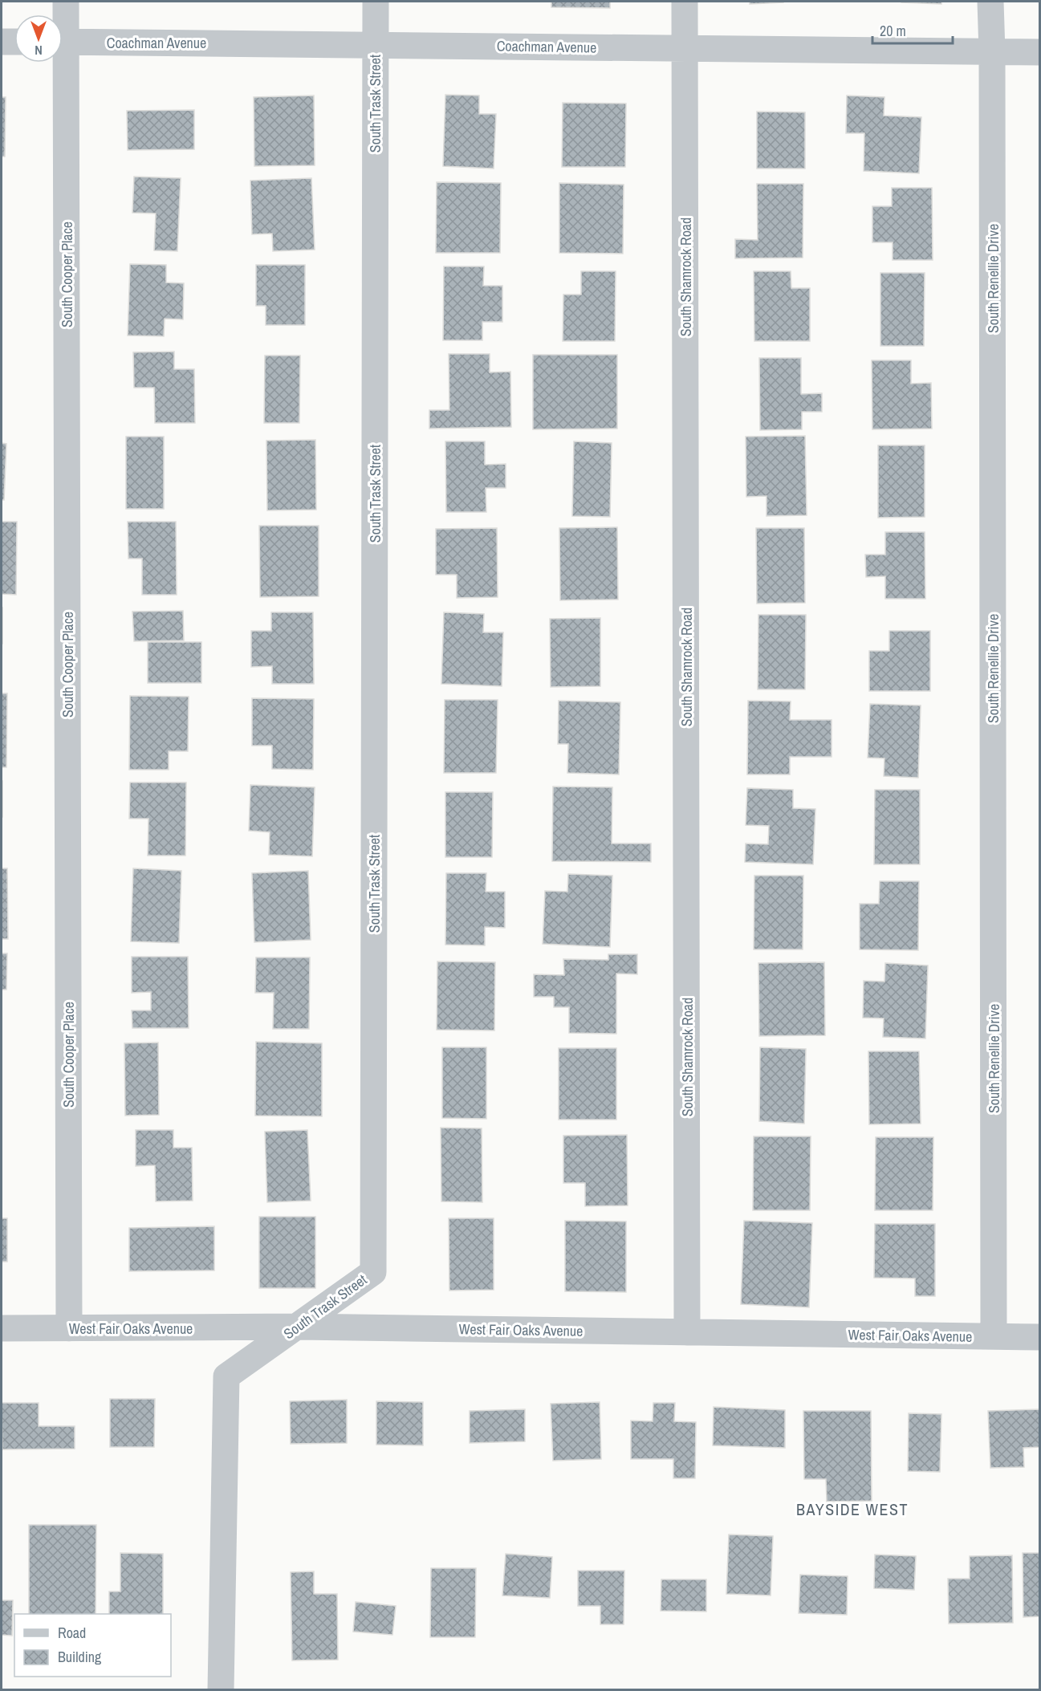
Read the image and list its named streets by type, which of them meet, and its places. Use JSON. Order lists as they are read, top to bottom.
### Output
{
  "streets": {
    "street": [
      "Coachman Avenue",
      "South Trask Street",
      "South Cooper Place",
      "South Shamrock Road",
      "South Renellie Drive",
      "West Fair Oaks Avenue"
    ]
  },
  "crossings": [
    ["Coachman Avenue", "South Trask Street"],
    ["Coachman Avenue", "South Shamrock Road"],
    ["Coachman Avenue", "South Renellie Drive"],
    ["South Trask Street", "West Fair Oaks Avenue"],
    ["South Cooper Place", "West Fair Oaks Avenue"],
    ["South Shamrock Road", "West Fair Oaks Avenue"],
    ["South Renellie Drive", "West Fair Oaks Avenue"]
  ],
  "districts": ["BAYSIDE WEST"],
  "legend": ["Road", "Building"],
  "scale_bar": "20 m",
  "north": "bottom"
}
